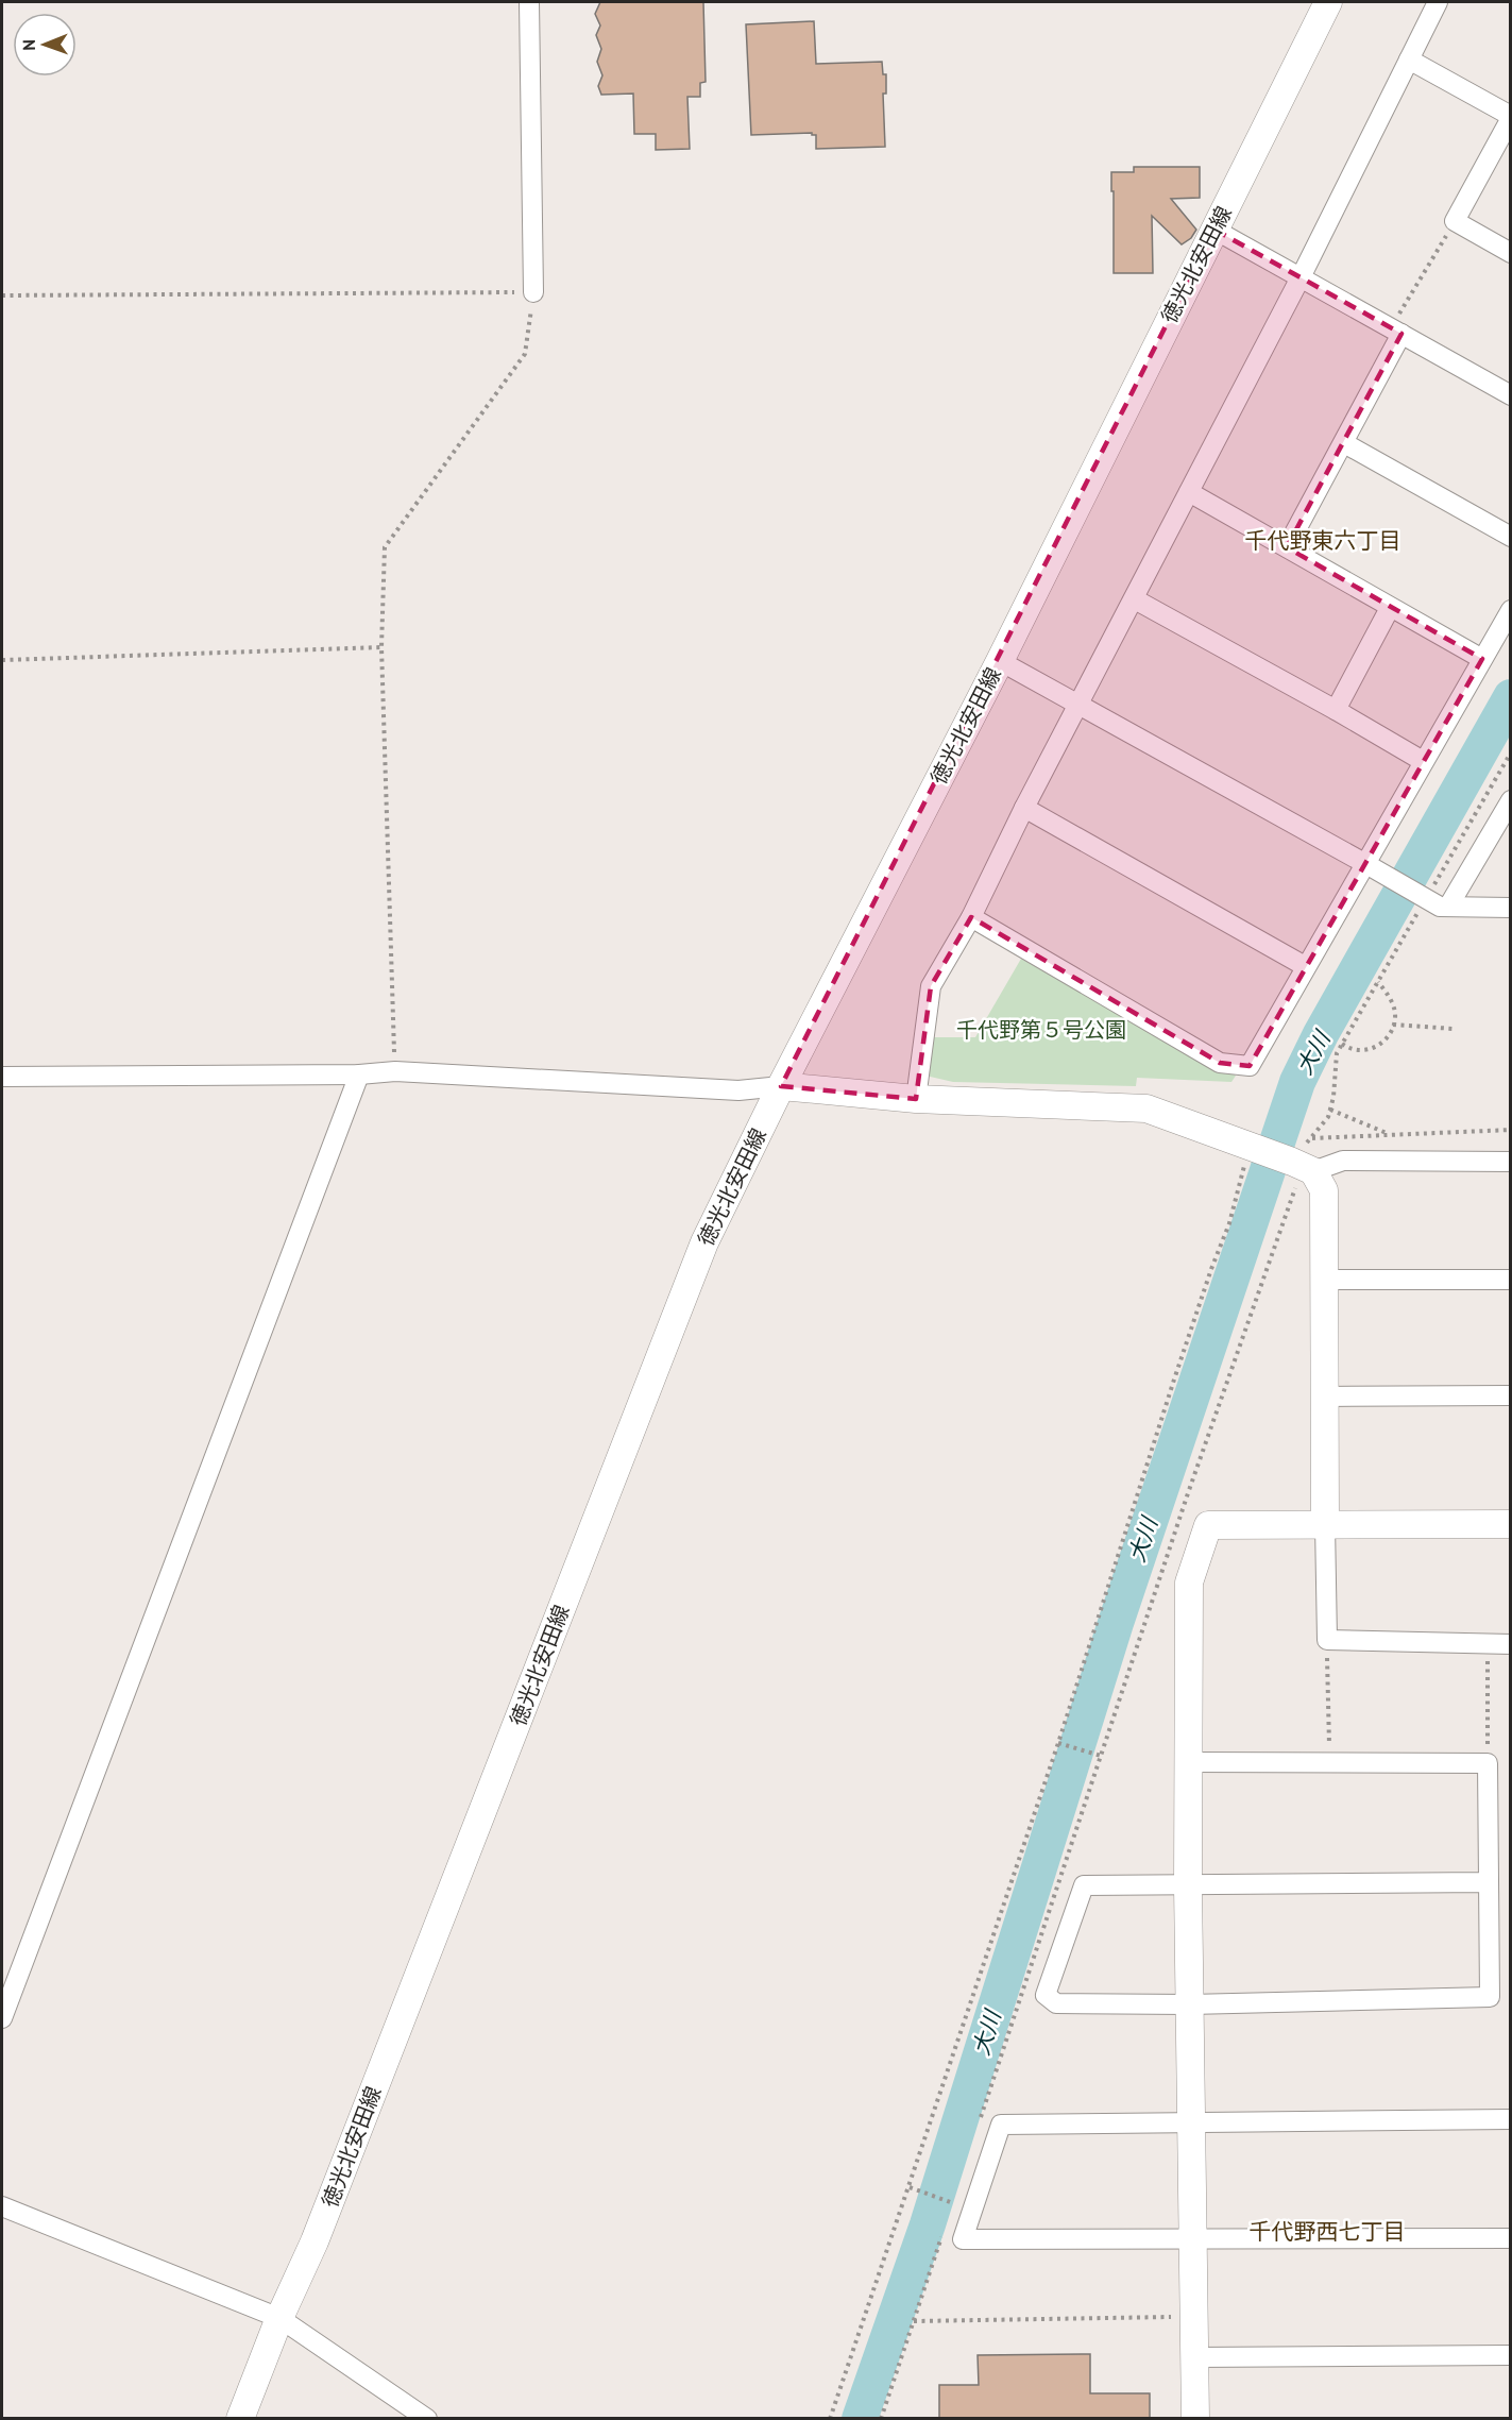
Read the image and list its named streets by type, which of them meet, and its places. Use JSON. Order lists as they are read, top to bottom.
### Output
{
  "streets": {
    "main road": ["徳光北安田線"]
  },
  "districts": ["千代野東六丁目", "千代野西七丁目"],
  "water": ["大川"],
  "parks": ["千代野第５号公園"],
  "north": "left"
}
